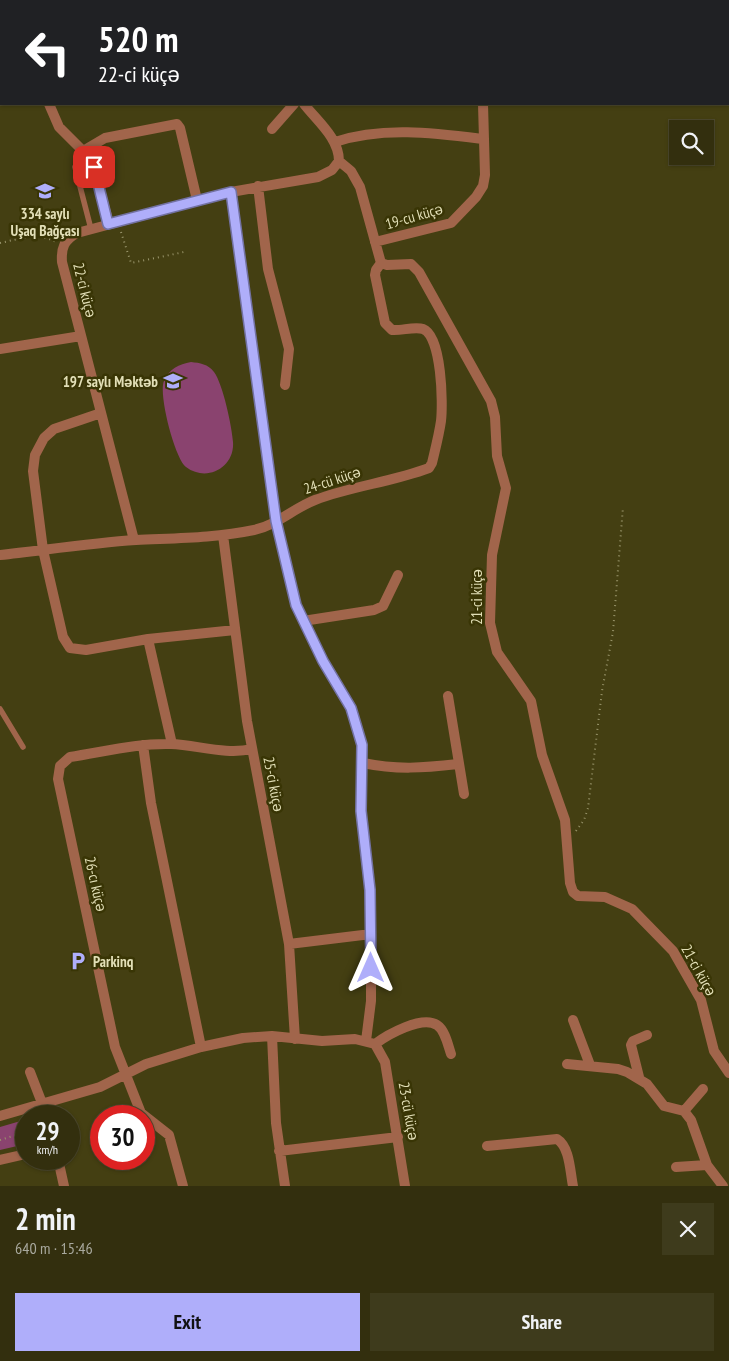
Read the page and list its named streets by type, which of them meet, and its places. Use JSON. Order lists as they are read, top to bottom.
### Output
{
  "streets": {
    "street": [
      "19-cu küçə",
      "22-ci küçə",
      "24-cü küçə",
      "21-ci küçə",
      "25-ci küçə",
      "26-cı küçə",
      "23-cü küçə"
    ]
  },
  "crossings": [
    ["22-ci küçə", "24-cü küçə"],
    ["24-cü küçə", "21-ci küçə"],
    ["24-cü küçə", "25-ci küçə"],
    ["25-ci küçə", "26-cı küçə"]
  ],
  "places": {
    "school or university": ["334 saylı Uşaq Bağçası", "197 saylı Məktəb"],
    "parking": ["Parkinq"]
  },
  "page": {
    "turn": ["520 m", "22-ci küçə"],
    "speed": "29 km/h",
    "limit": "30",
    "heading": ["2 min", "640 m · 15:46"],
    "buttons": ["Exit", "Share"]
  }
}
